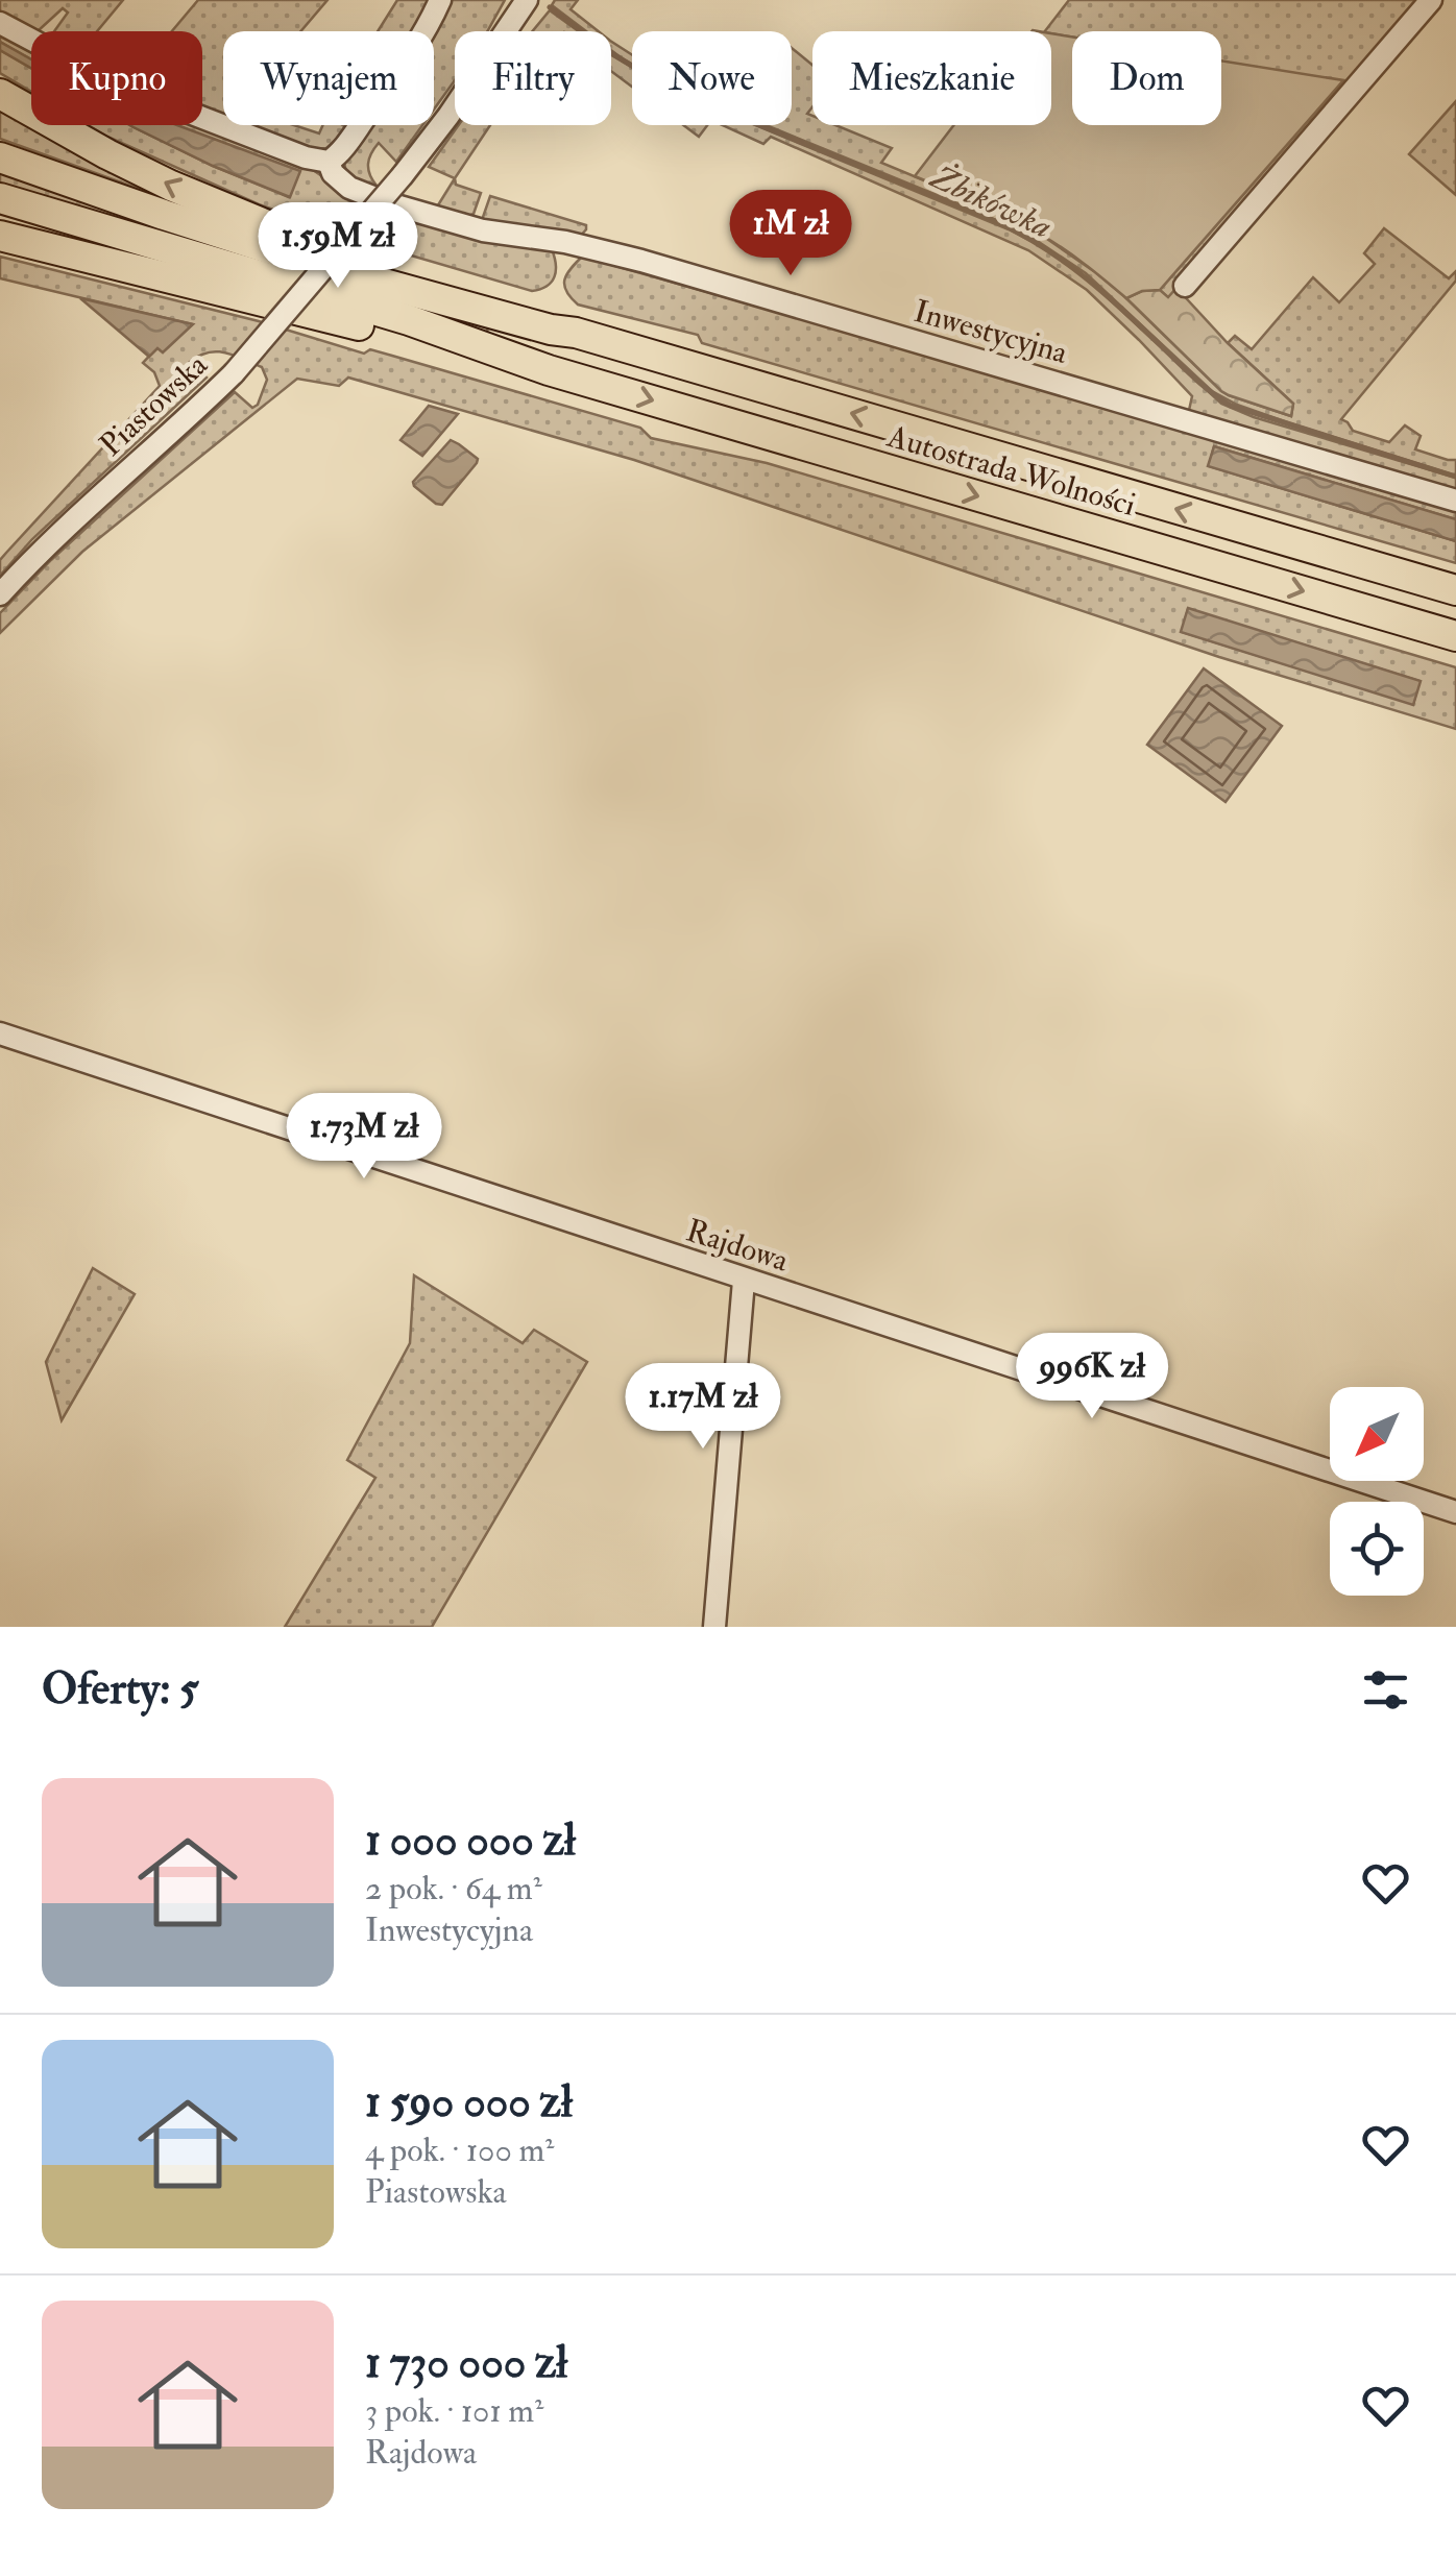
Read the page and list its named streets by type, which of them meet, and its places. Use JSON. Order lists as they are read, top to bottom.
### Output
{
  "streets": {
    "highway": ["Autostrada Wolności"],
    "street": ["Inwestycyjna", "Piastowska", "Rajdowa"]
  },
  "water": ["Żbikówka"],
  "north": "bottom left",
  "page": {
    "chip": [
      "Kupno",
      "Wynajem",
      "Filtry",
      "Nowe",
      "Mieszkanie",
      "Dom"
    ],
    "price": [
      "1M zł",
      "1.59M zł",
      "1.73M zł",
      "996K zł",
      "1.17M zł"
    ],
    "heading": "Oferty: 5",
    "list": [
      {
        "name": "1 000 000 zł",
        "note": "2 pok. · 64 m² · Inwestycyjna"
      },
      {
        "name": "1 590 000 zł",
        "note": "4 pok. · 100 m² · Piastowska"
      },
      {
        "name": "1 730 000 zł",
        "note": "3 pok. · 101 m² · Rajdowa"
      }
    ]
  }
}
